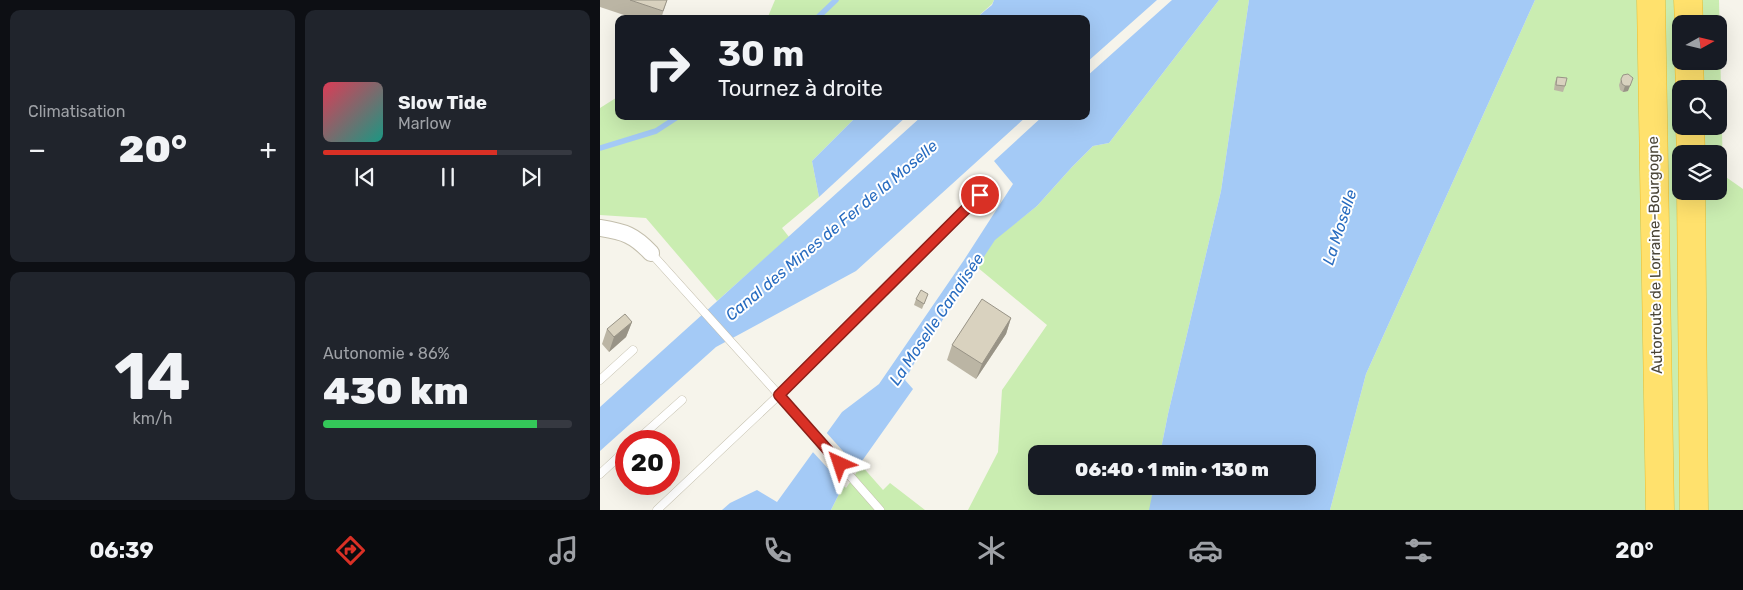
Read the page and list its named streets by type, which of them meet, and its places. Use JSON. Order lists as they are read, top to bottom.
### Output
{
  "streets": {
    "highway": ["Autoroute de Lorraine-Bourgogne"]
  },
  "water": ["La Moselle", "Canal des Mines de Fer de la Moselle", "La Moselle Canalisée"],
  "north": "right",
  "page": {
    "tile": [
      "Climatisation",
      ["14", "km/h"],
      ["Autonomie · 86%", "430 km"]
    ],
    "turn": ["30 m", "Tournez à droite"],
    "song": ["Slow Tide", "Marlow"],
    "heat": ["−", "20°", "+"],
    "limit": "20",
    "trip": "06:40 · 1 min · 130 m",
    "tabs": ["06:39", "20°"]
  }
}
